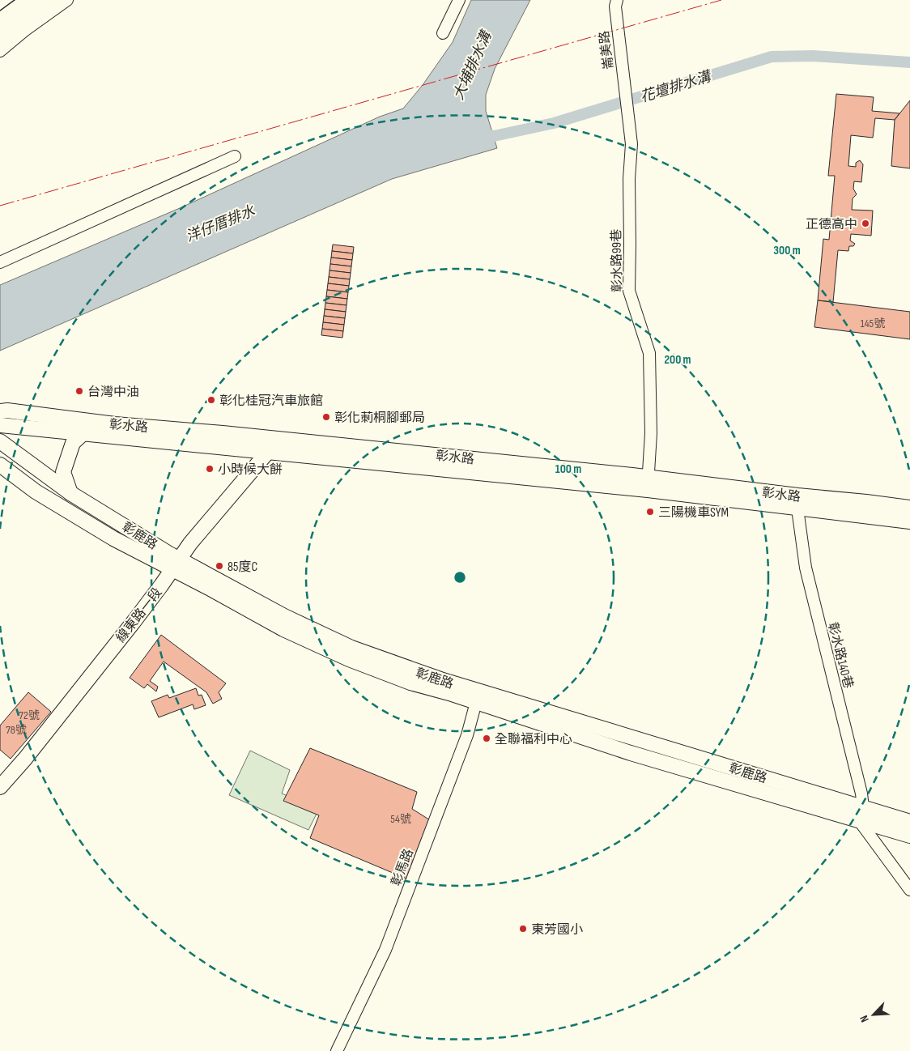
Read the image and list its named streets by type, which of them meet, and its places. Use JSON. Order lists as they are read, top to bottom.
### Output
{
  "streets": {
    "main road": ["彰水路", "彰鹿路", "線東路一段"],
    "street": [
      "崙美路",
      "彰水路99巷",
      "彰水路140巷",
      "彰馬路"
    ]
  },
  "crossings": [
    ["崙美路", "彰水路99巷"],
    ["彰水路99巷", "彰水路"],
    ["彰水路", "線東路一段"],
    ["彰水路", "彰水路140巷"],
    ["彰鹿路", "線東路一段"],
    ["彰鹿路", "彰水路140巷"],
    ["彰鹿路", "彰馬路"]
  ],
  "water": ["大埔排水溝", "花壇排水溝", "洋仔厝排水"],
  "places": [
    "正德高中",
    "台灣中油",
    "彰化桂冠汽車旅館",
    "彰化莿桐腳郵局",
    "小時候大餅",
    "三陽機車SYM",
    "85度C",
    "全聯福利中心",
    "東芳國小"
  ],
  "house_numbers": [
    "145號",
    "72號",
    "78號",
    "54號"
  ],
  "north": "bottom left",
  "rings": ["300 m", "200 m", "100 m"]
}
